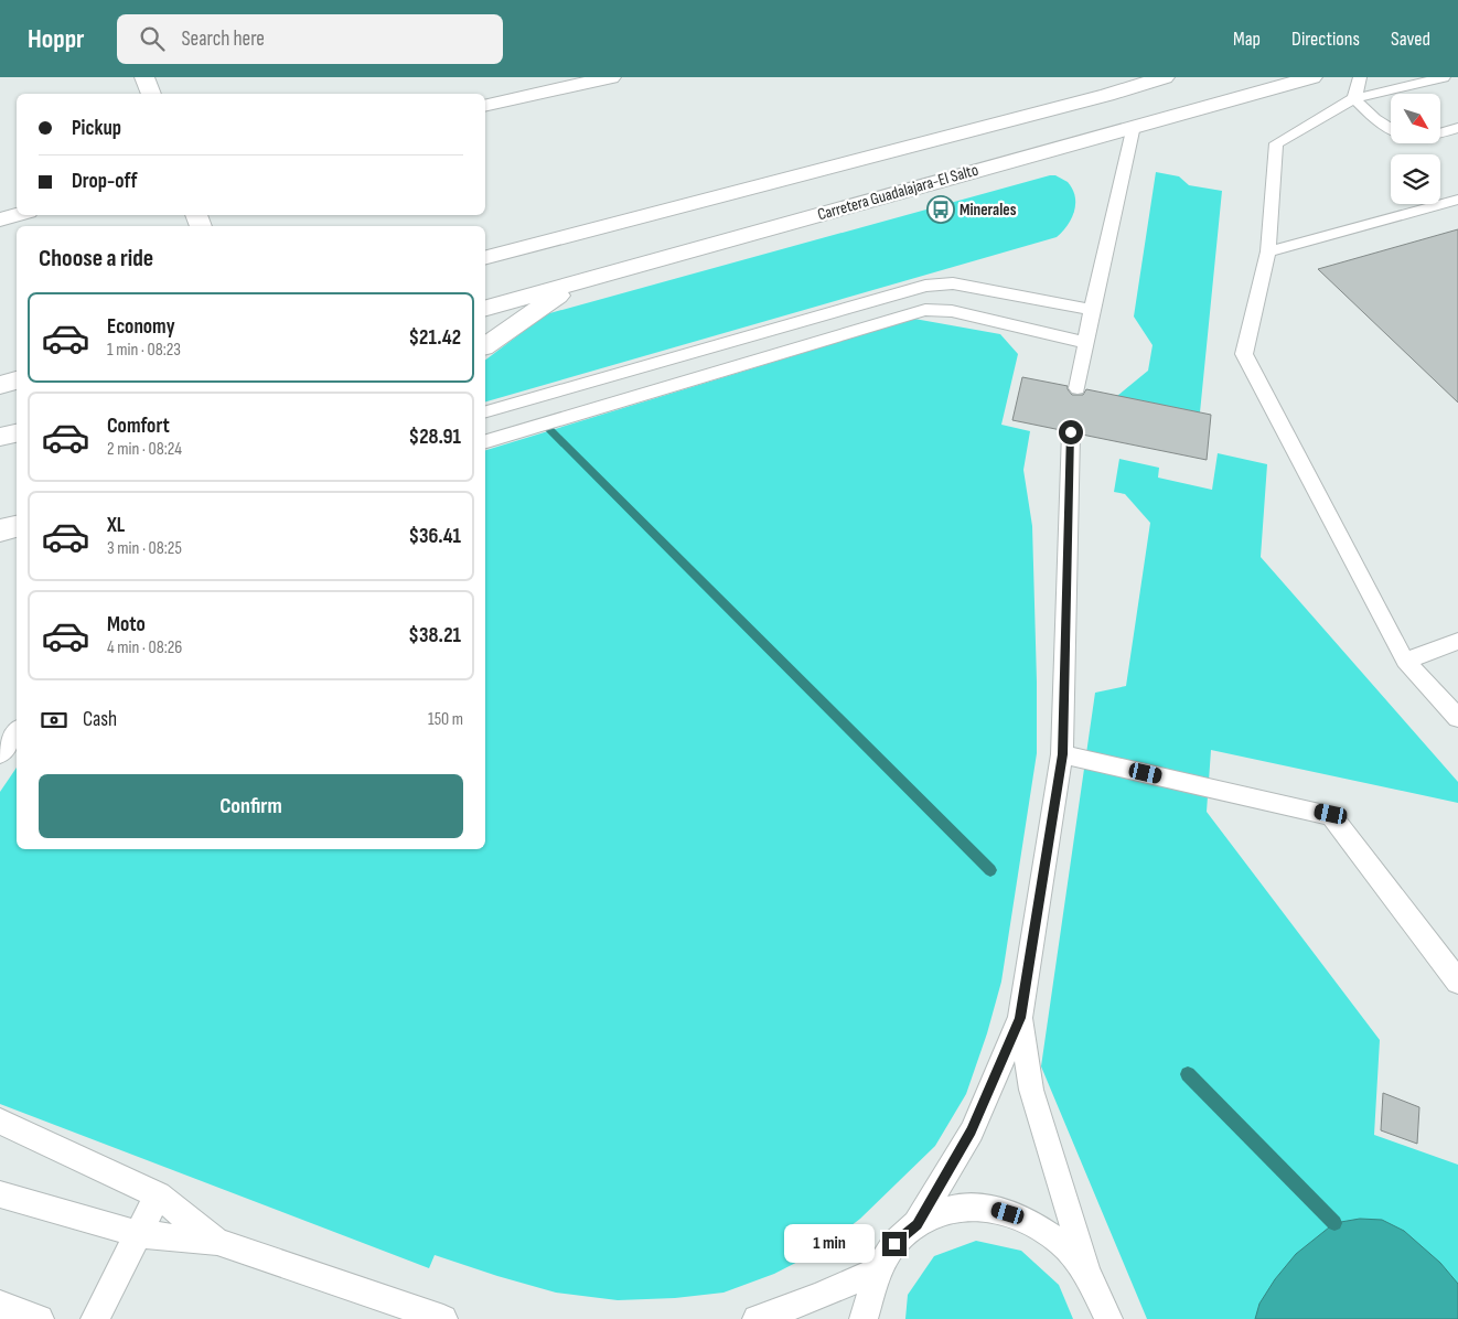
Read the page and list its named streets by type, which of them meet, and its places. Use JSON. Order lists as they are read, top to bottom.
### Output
{
  "streets": {
    "main road": ["Carretera Guadalajara-El Salto"]
  },
  "places": {
    "bus stop": ["Minerales"]
  },
  "north": "bottom right",
  "page": {
    "header": "Hoppr",
    "search": "Search here",
    "nav": ["Map", "Directions", "Saved"],
    "banner": ["Pickup", "Drop-off"],
    "heading": "Choose a ride",
    "list": [
      {
        "name": "Economy",
        "note": "1 min · 08:23",
        "value": "$21.42"
      },
      {
        "name": "Comfort",
        "note": "2 min · 08:24",
        "value": "$28.91"
      },
      {
        "name": "XL",
        "note": "3 min · 08:25",
        "value": "$36.41"
      },
      {
        "name": "Moto",
        "note": "4 min · 08:26",
        "value": "$38.21"
      }
    ],
    "pay": ["Cash", "150 m"],
    "buttons": "Confirm",
    "bubble": "1 min"
  }
}
